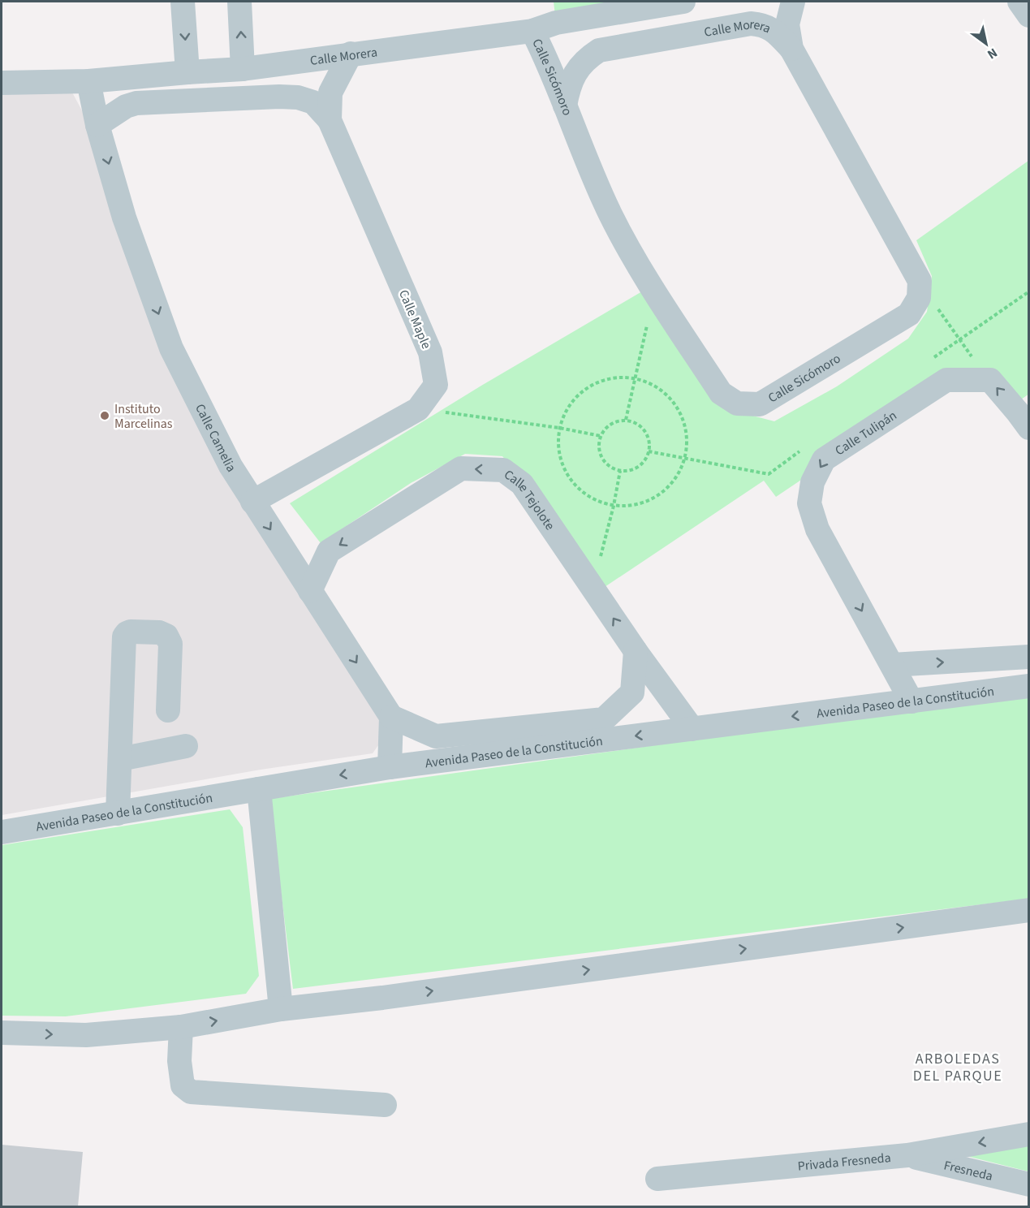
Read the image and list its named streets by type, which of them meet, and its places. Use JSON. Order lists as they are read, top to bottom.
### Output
{
  "streets": {
    "street": [
      "Calle Morera",
      "Calle Sicómoro",
      "Calle Maple",
      "Calle Tulipán",
      "Calle Camelia",
      "Calle Tejolote",
      "Avenida Paseo de la Constitución",
      "Privada Fresneda",
      "Fresneda"
    ]
  },
  "crossings": [
    ["Calle Morera", "Calle Sicómoro"],
    ["Calle Morera", "Calle Maple"],
    ["Calle Morera", "Calle Camelia"],
    ["Calle Maple", "Calle Camelia"],
    ["Calle Tulipán", "Avenida Paseo de la Constitución"],
    ["Calle Camelia", "Calle Tejolote"],
    ["Calle Tejolote", "Avenida Paseo de la Constitución"],
    ["Privada Fresneda", "Fresneda"]
  ],
  "one_way": ["Calle Camelia", "Avenida Paseo de la Constitución"],
  "districts": ["ARBOLEDAS DEL PARQUE"],
  "places": ["Instituto Marcelinas"],
  "north": "bottom right"
}
